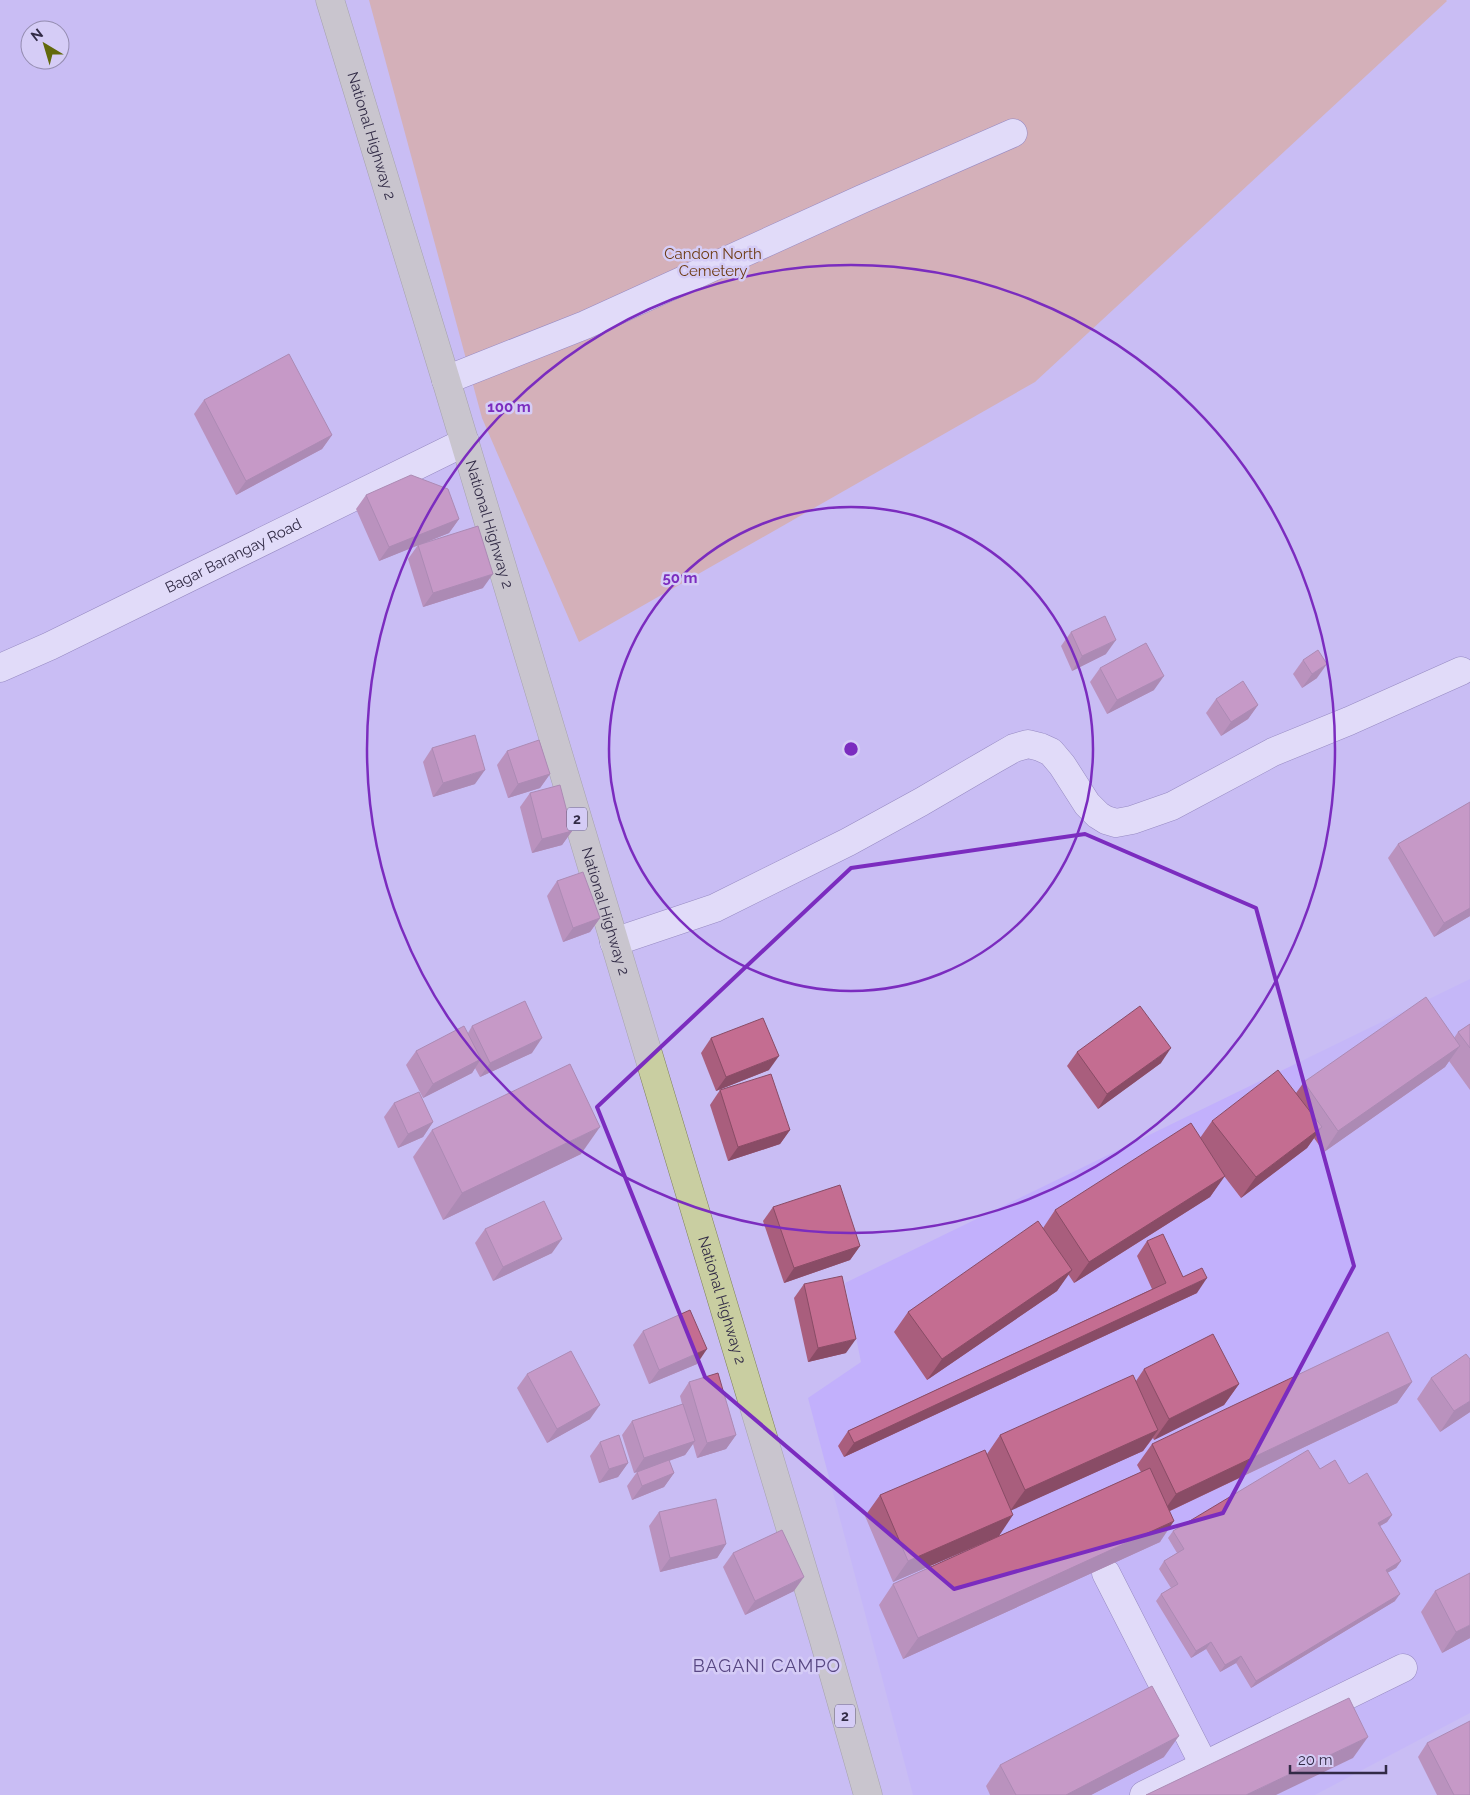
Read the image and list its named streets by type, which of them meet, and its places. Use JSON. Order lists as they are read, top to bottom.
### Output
{
  "streets": {
    "main road": ["National Highway 2", "2"],
    "street": ["Bagar Barangay Road"]
  },
  "crossings": [
    ["National Highway 2", "Bagar Barangay Road"]
  ],
  "districts": ["BAGANI CAMPO"],
  "parks": ["Candon North Cemetery"],
  "scale_bar": "20 m",
  "north": "top left",
  "rings": ["100 m", "50 m"]
}
